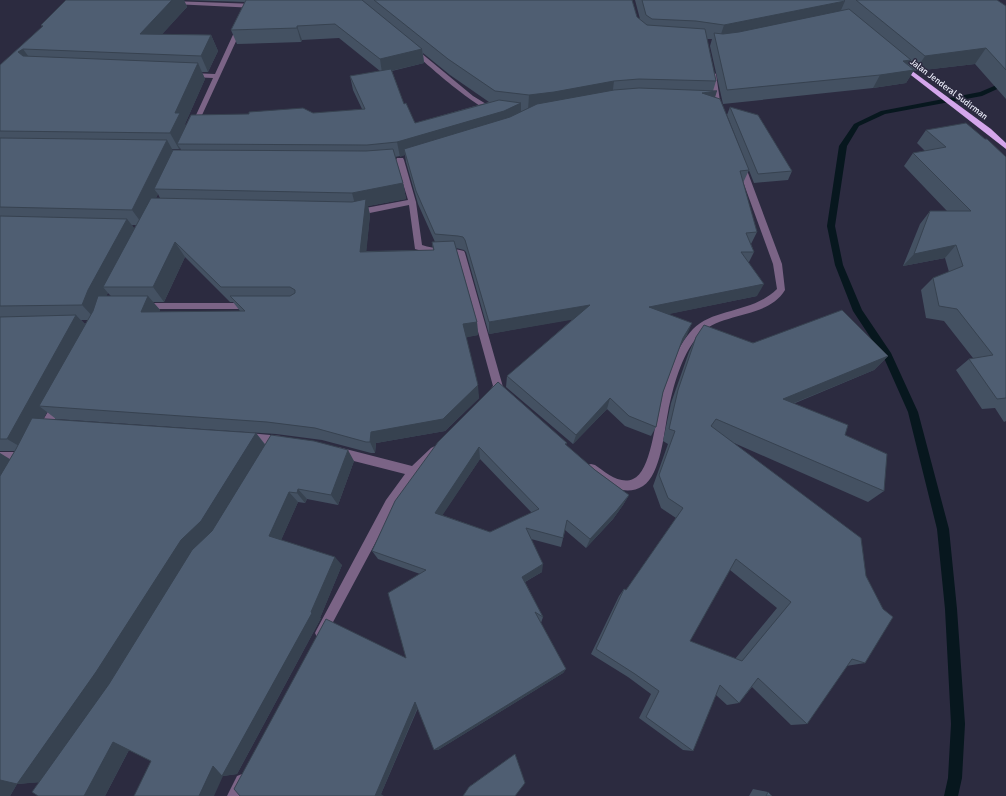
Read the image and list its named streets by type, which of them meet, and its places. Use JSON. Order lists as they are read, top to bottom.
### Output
{
  "streets": {
    "highway": ["Jalan Jenderal Sudirman"]
  }
}
